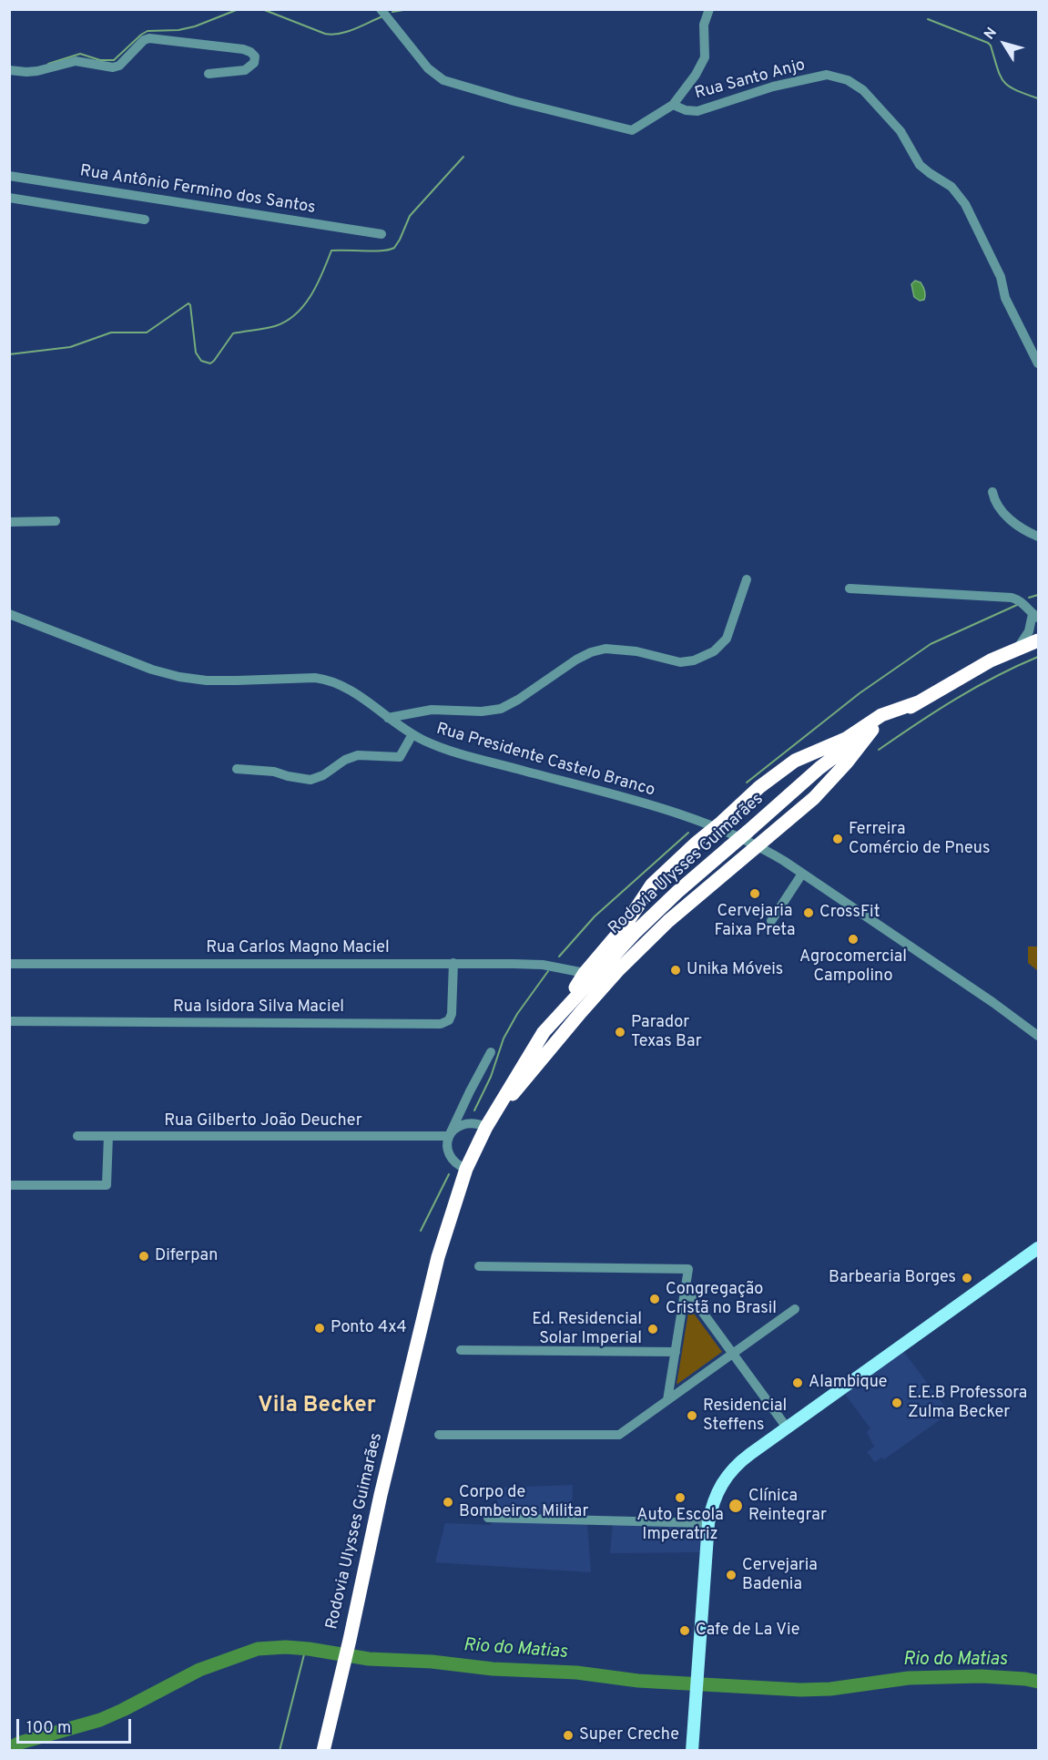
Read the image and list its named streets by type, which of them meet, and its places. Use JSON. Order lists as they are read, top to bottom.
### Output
{
  "streets": {
    "highway": ["Rodovia Ulysses Guimarães"],
    "street": [
      "Rua Santo Anjo",
      "Rua Antônio Fermino dos Santos",
      "Rua Presidente Castelo Branco",
      "Rua Carlos Magno Maciel",
      "Rua Isidora Silva Maciel",
      "Rua Gilberto João Deucher"
    ]
  },
  "crossings": [
    ["Rua Carlos Magno Maciel", "Rua Isidora Silva Maciel"]
  ],
  "districts": ["Vila Becker"],
  "water": ["Rio do Matias"],
  "places": [
    "Ferreira Comércio de Pneus",
    "Cervejaria Faixa Preta",
    "CrossFit",
    "Agrocomercial Campolino",
    "Unika Móveis",
    "Parador Texas Bar",
    "Diferpan",
    "Barbearia Borges",
    "Congregação Cristã no Brasil",
    "Ponto 4x4",
    "Ed. Residencial Solar Imperial",
    "Alambique",
    "E.E.B Professora Zulma Becker",
    "Residencial Steffens",
    "Auto Escola Imperatriz",
    "Corpo de Bombeiros Militar",
    "Clínica Reintegrar",
    "Cervejaria Badenia",
    "Cafe de La Vie",
    "Super Creche"
  ],
  "scale_bar": "100 m",
  "north": "top left"
}
